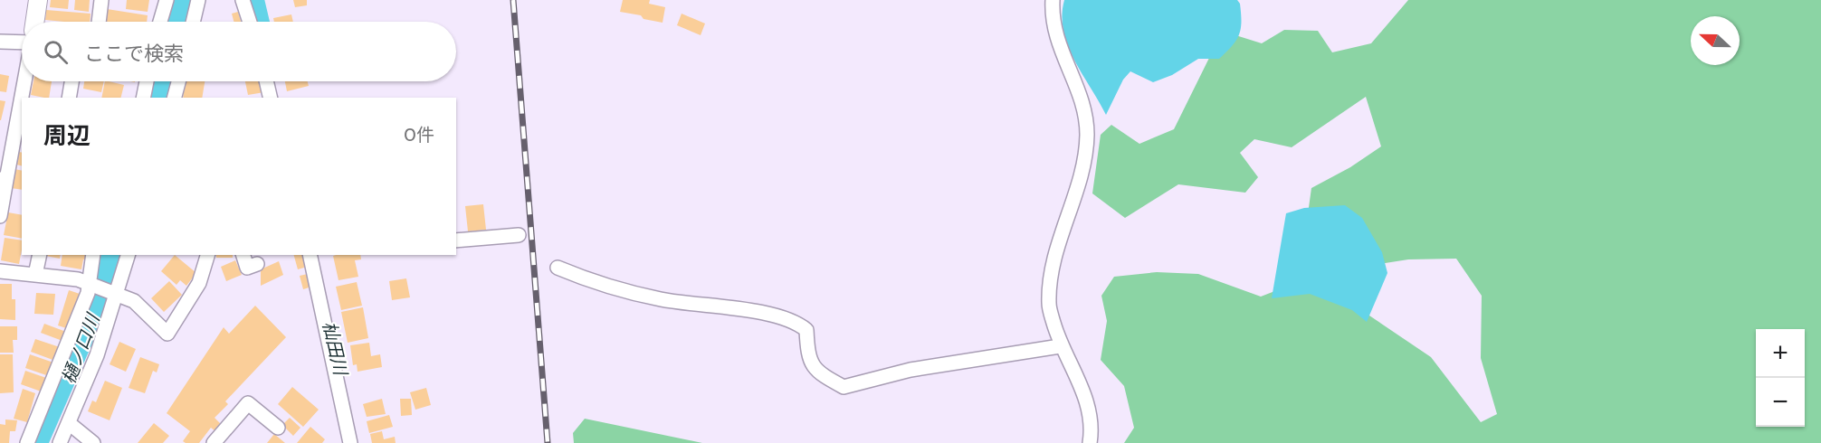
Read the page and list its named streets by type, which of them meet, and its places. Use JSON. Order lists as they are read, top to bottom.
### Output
{
  "water": ["杣田川", "樋ノ口川"],
  "north": "left",
  "page": {
    "search": "ここで検索",
    "heading": ["周辺", "0件"],
    "map_buttons": ["+", "−"]
  }
}
